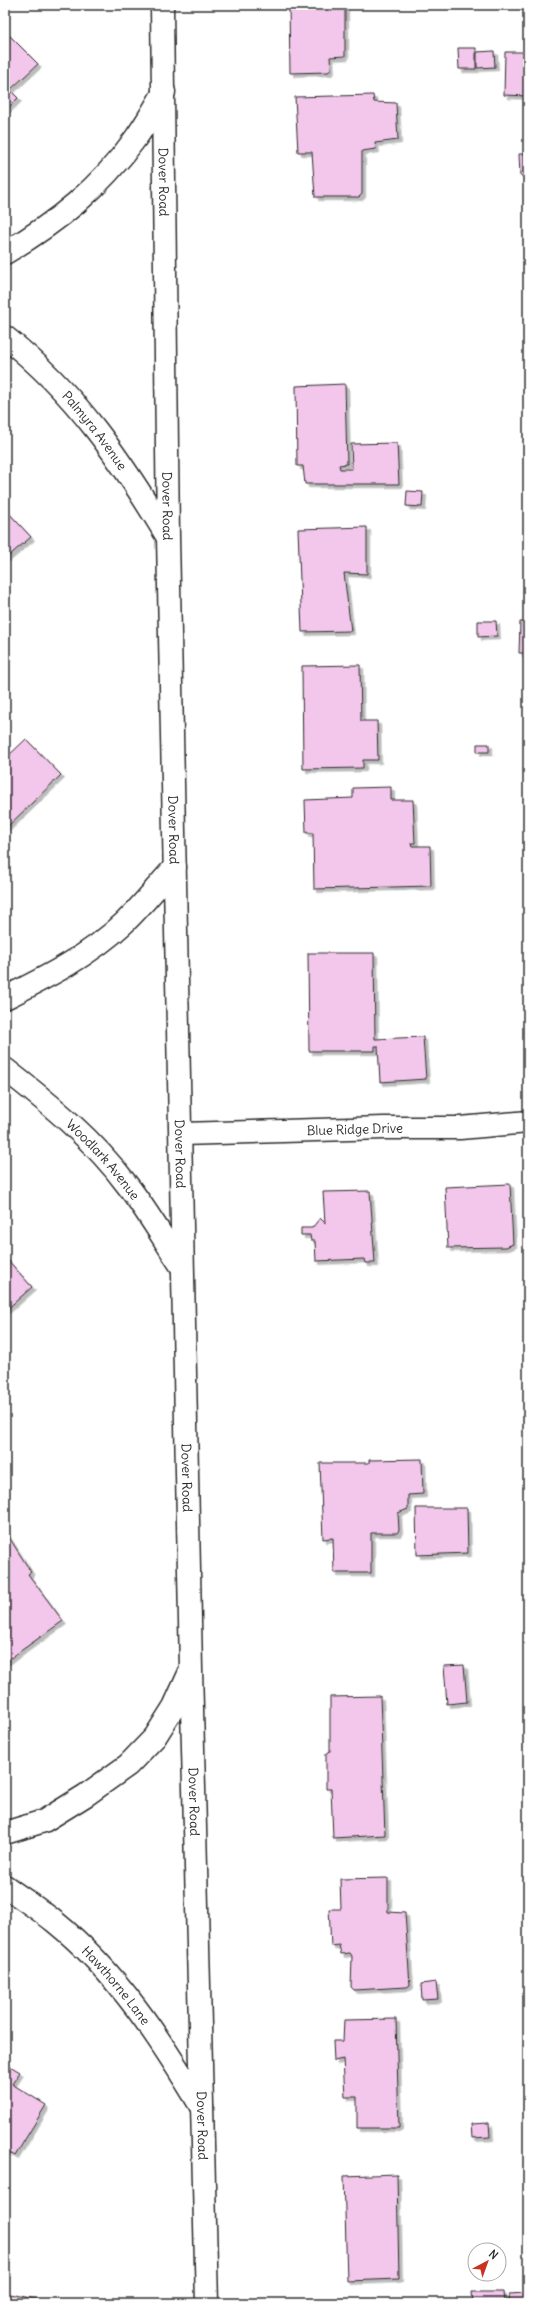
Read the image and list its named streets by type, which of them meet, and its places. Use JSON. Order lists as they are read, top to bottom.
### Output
{
  "streets": {
    "street": [
      "Dover Road",
      "Palmyra Avenue",
      "Blue Ridge Drive",
      "Woodlark Avenue",
      "Hawthorne Lane"
    ]
  },
  "crossings": [
    ["Dover Road", "Palmyra Avenue"],
    ["Dover Road", "Blue Ridge Drive"],
    ["Dover Road", "Woodlark Avenue"],
    ["Dover Road", "Hawthorne Lane"]
  ],
  "north": "top right"
}
